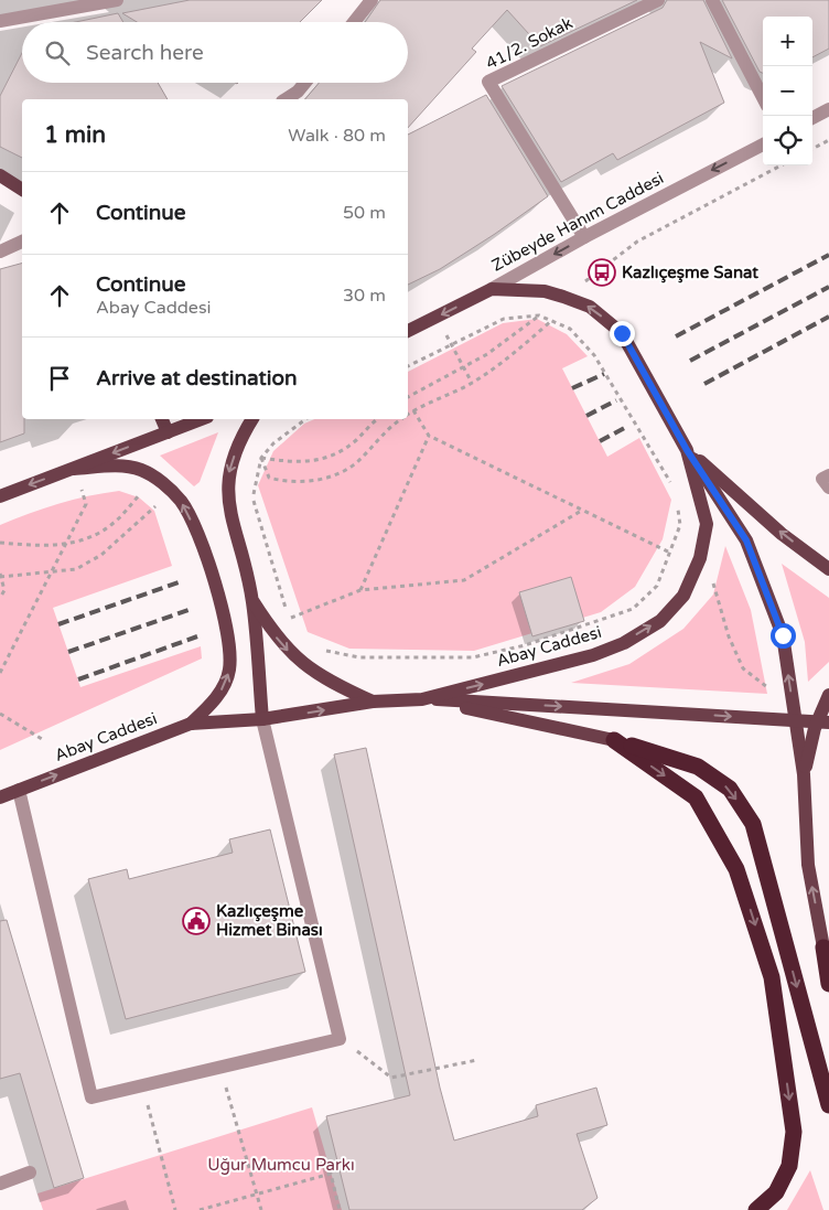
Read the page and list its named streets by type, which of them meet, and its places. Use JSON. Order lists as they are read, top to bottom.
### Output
{
  "streets": {
    "main road": ["Zübeyde Hanım Caddesi", "Abay Caddesi"],
    "street": ["41/2. Sokak"]
  },
  "crossings": [
    ["41/2. Sokak", "Zübeyde Hanım Caddesi"],
    ["Zübeyde Hanım Caddesi", "Abay Caddesi"]
  ],
  "one_way": ["Zübeyde Hanım Caddesi"],
  "parks": ["Uğur Mumcu Parkı"],
  "places": {
    "bus stop": ["Kazlıçeşme Sanat"],
    "public building": ["Kazlıçeşme Hizmet Binası"]
  },
  "page": {
    "map_buttons": ["+", "−"],
    "search": "Search here",
    "heading": ["1 min", "Walk · 80 m"],
    "list": [
      ["Continue", "50 m"],
      ["Continue", "Abay Caddesi", "30 m"],
      "Arrive at destination"
    ]
  }
}
